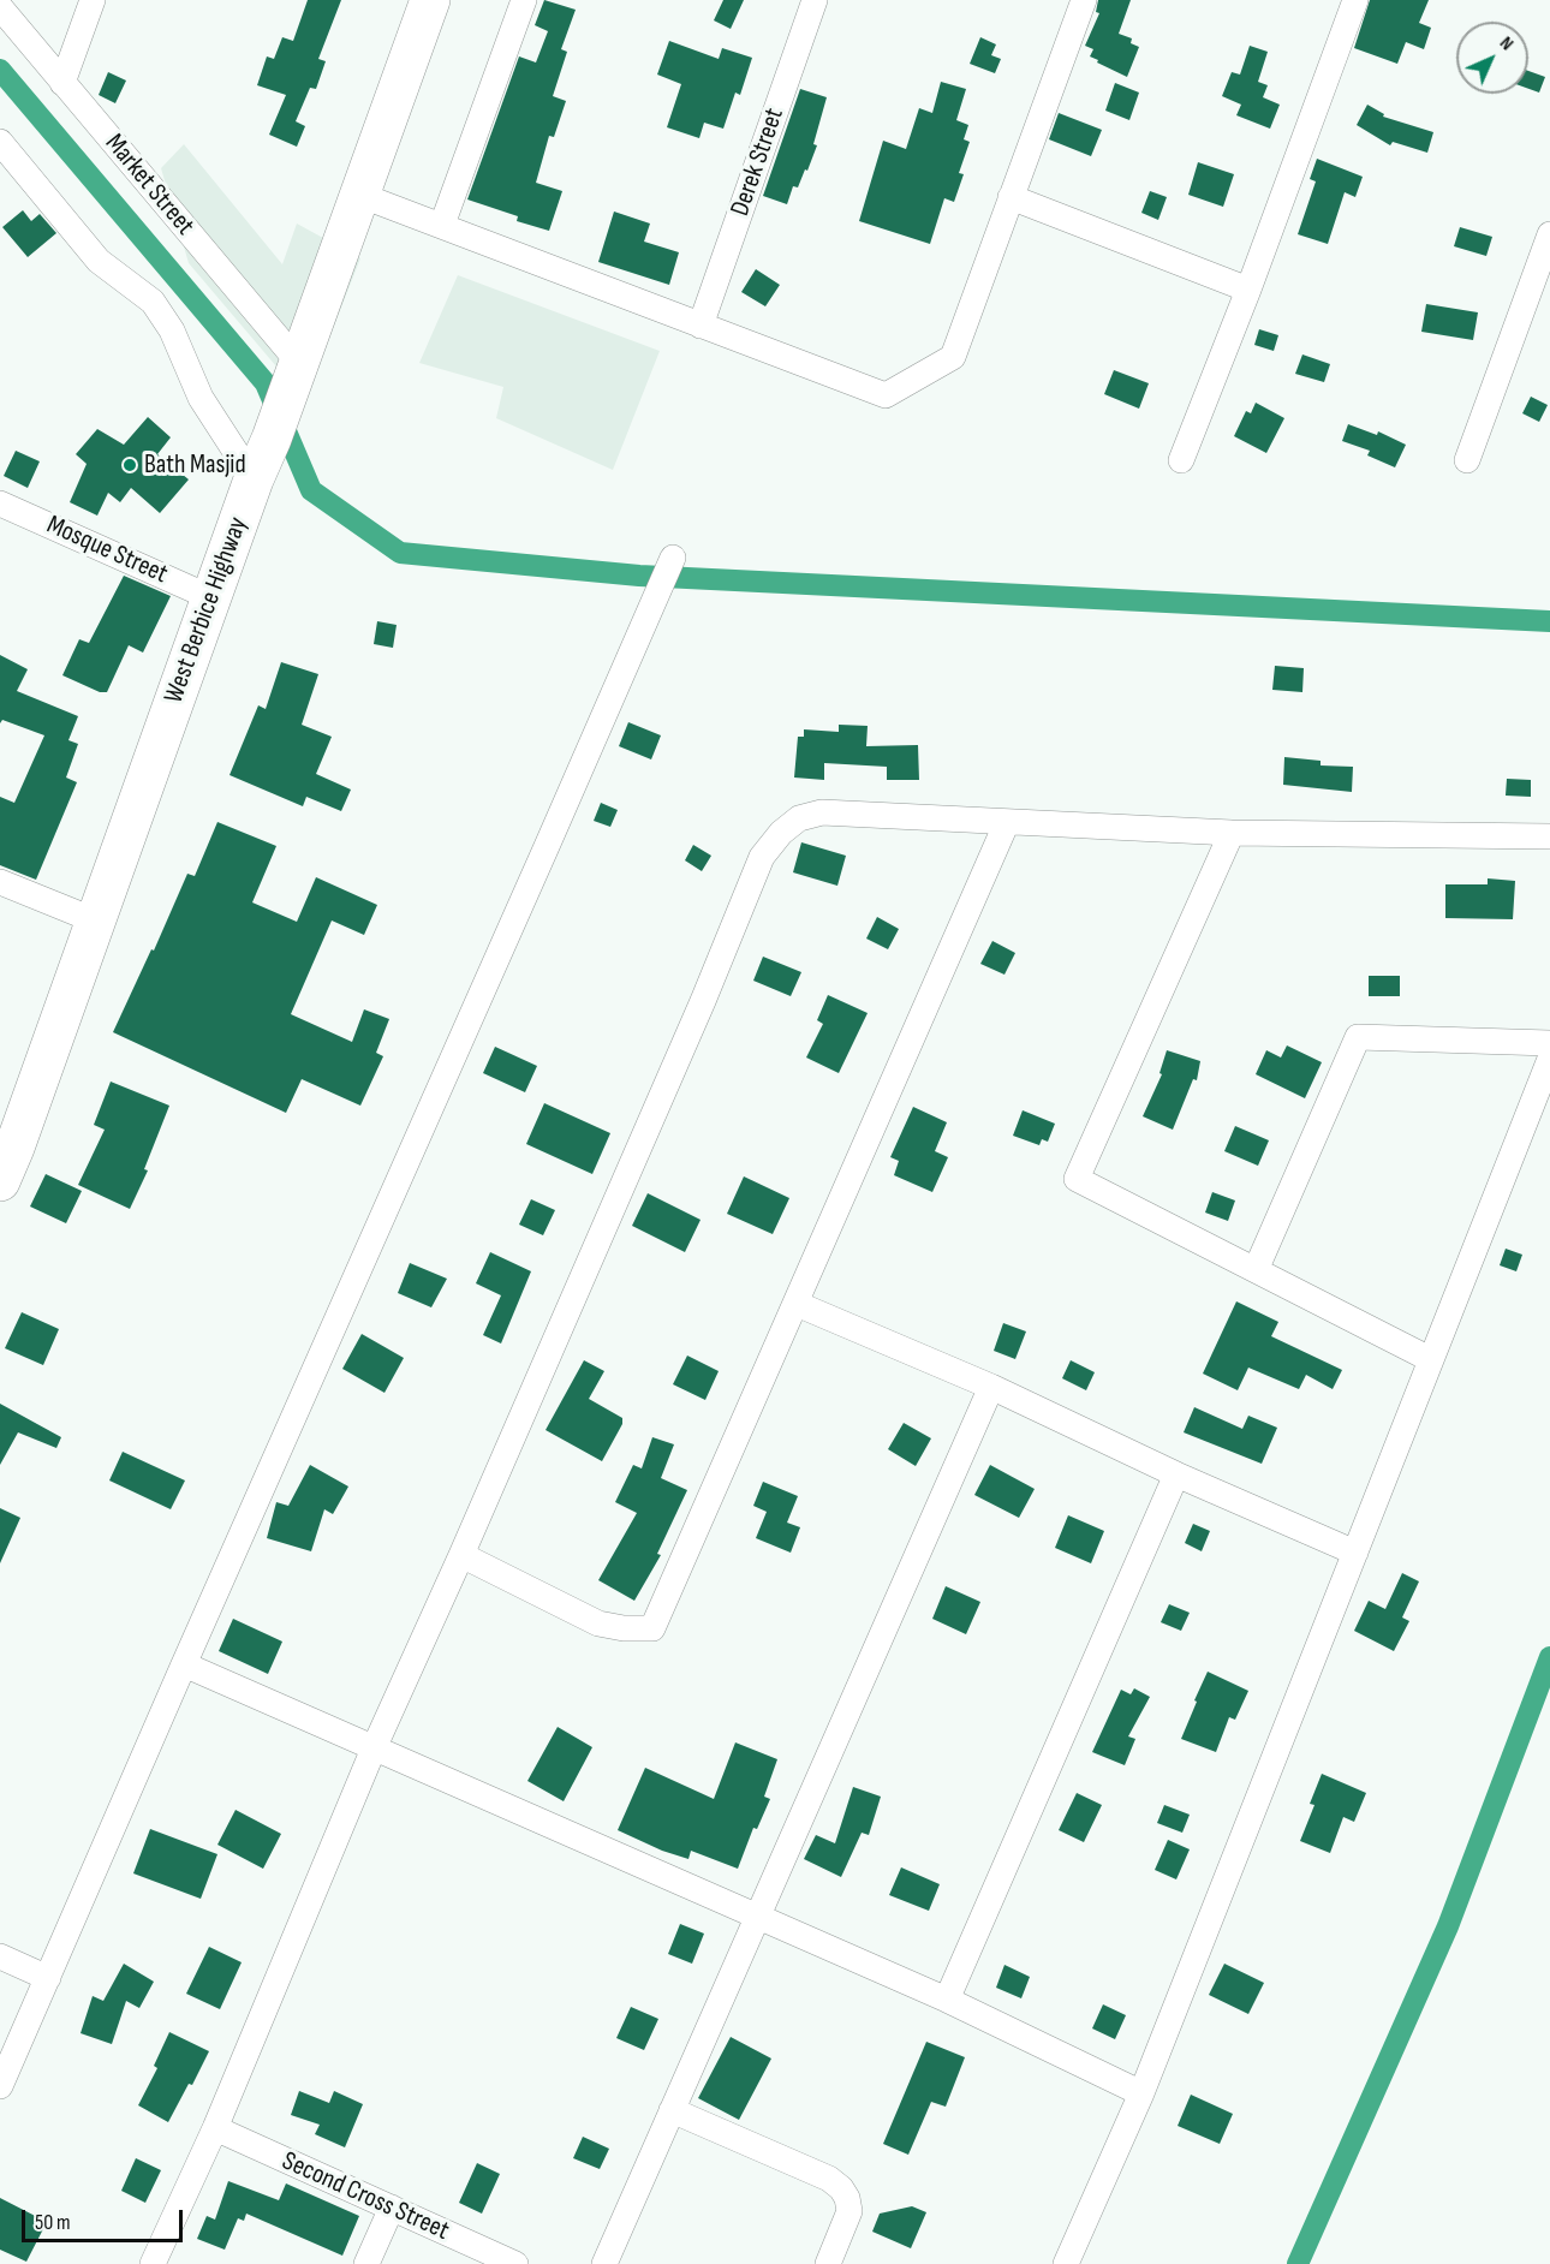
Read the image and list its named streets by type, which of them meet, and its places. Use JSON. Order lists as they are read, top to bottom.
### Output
{
  "streets": {
    "main road": ["West Berbice Highway"],
    "street": [
      "Derek Street",
      "Market Street",
      "Mosque Street",
      "Second Cross Street"
    ]
  },
  "crossings": [
    ["Market Street", "West Berbice Highway"],
    ["Mosque Street", "West Berbice Highway"]
  ],
  "places": ["Bath Masjid"],
  "scale_bar": "50 m",
  "north": "top right"
}
